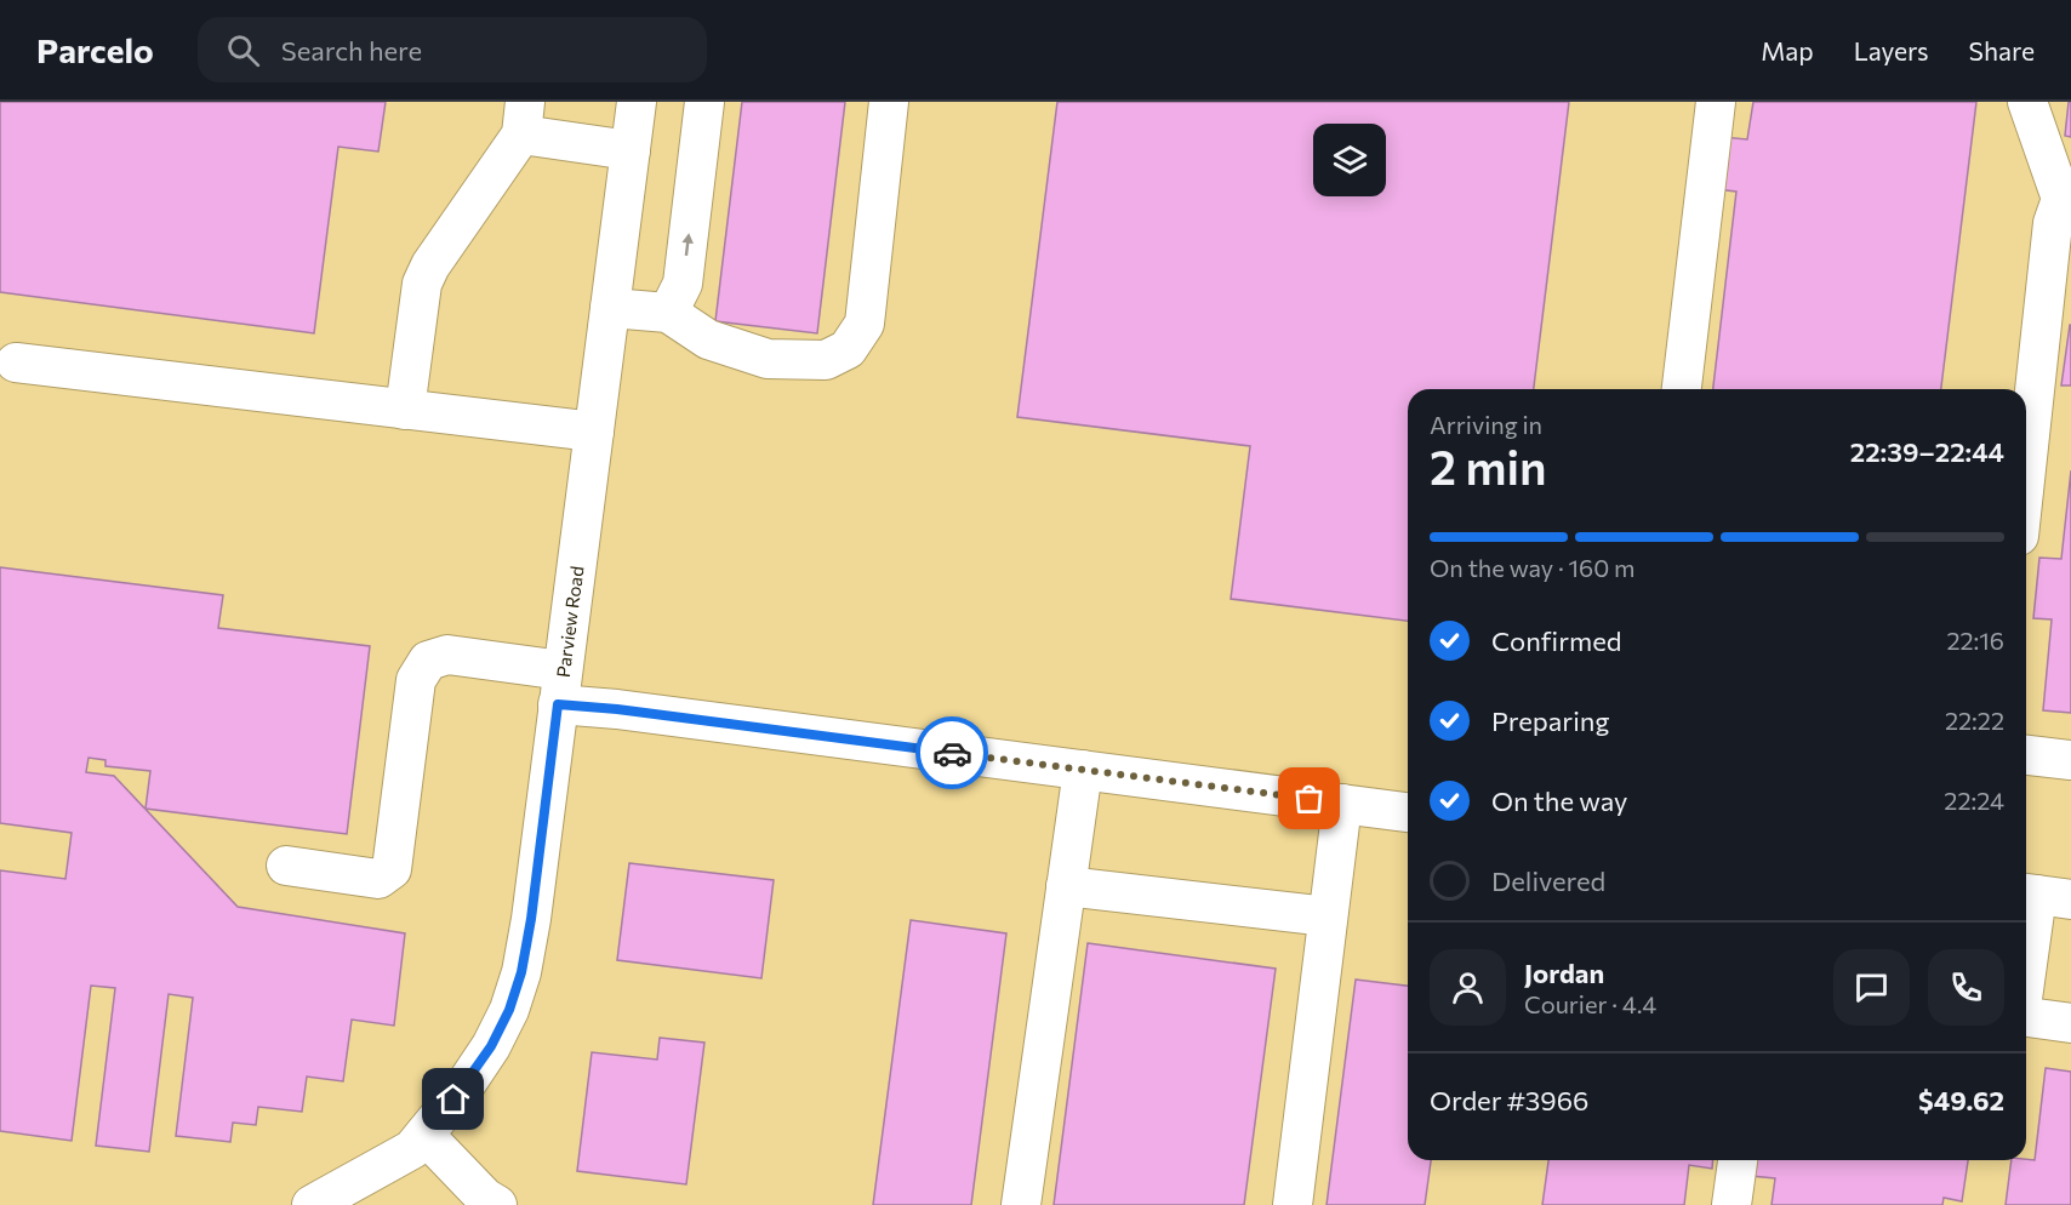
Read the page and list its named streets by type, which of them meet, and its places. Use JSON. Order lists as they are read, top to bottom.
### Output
{
  "streets": {
    "street": ["Parview Road"]
  },
  "page": {
    "header": "Parcelo",
    "search": "Search here",
    "nav": ["Map", "Layers", "Share"],
    "heading": ["2 min", "Arriving in", "22:39–22:44"],
    "panel": [
      "Jordan",
      "Courier · 4.4",
      "Order #3966",
      "$49.62"
    ],
    "bar": "On the way · 160 m",
    "list": [
      ["Confirmed", "22:16"],
      ["Preparing", "22:22"],
      ["On the way", "22:24"],
      "Delivered"
    ]
  }
}
